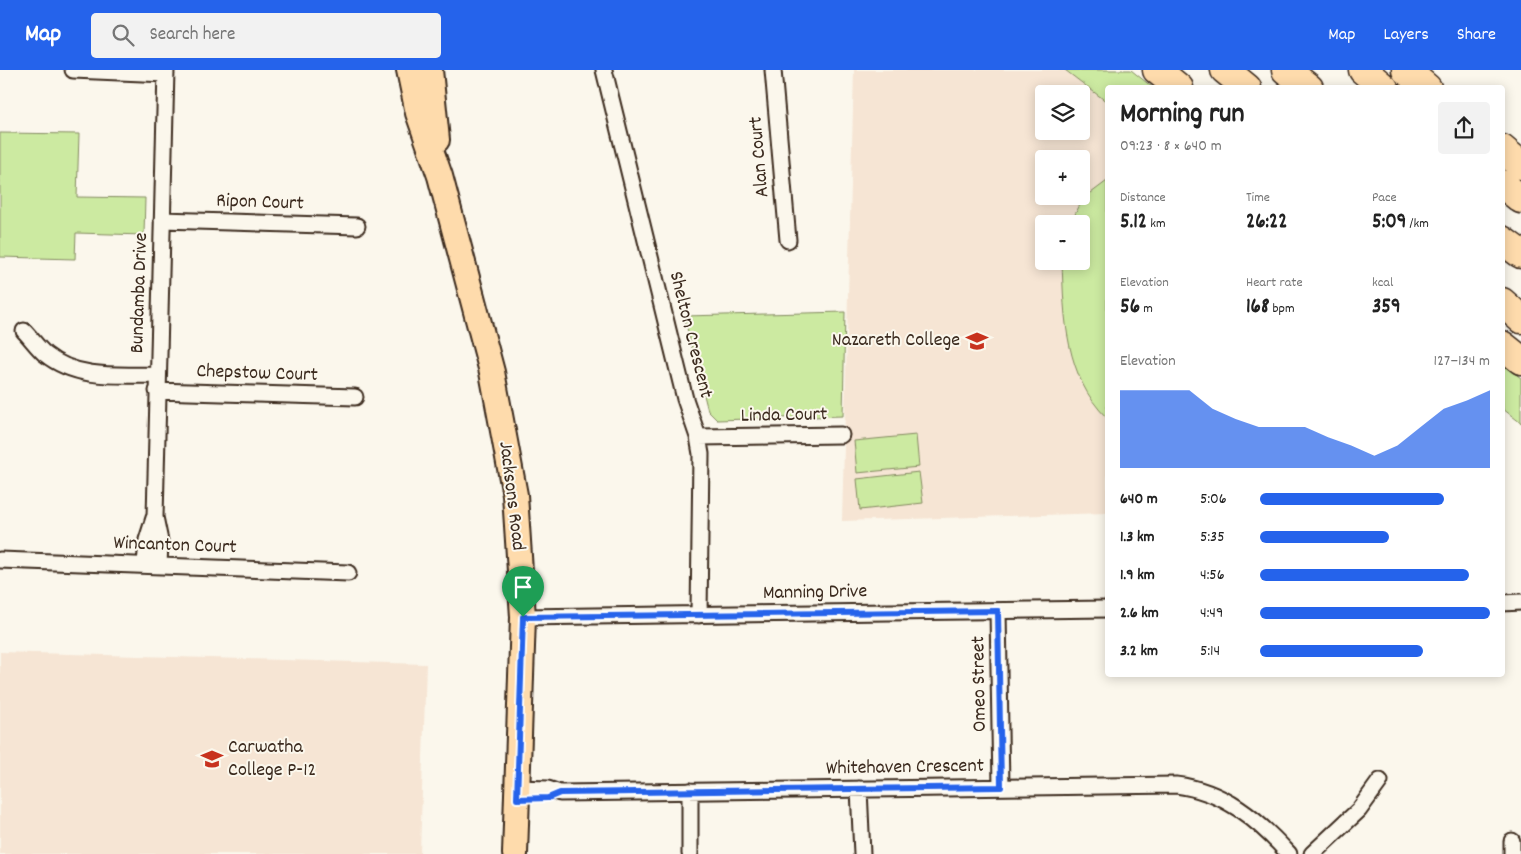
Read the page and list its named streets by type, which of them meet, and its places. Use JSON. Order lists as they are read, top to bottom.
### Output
{
  "streets": {
    "main road": ["Jacksons Road"],
    "street": [
      "Alan Court",
      "Ripon Court",
      "Bundamba Drive",
      "Shelton Crescent",
      "Chepstow Court",
      "Linda Court",
      "Wincanton Court",
      "Manning Drive",
      "Omeo Street",
      "Whitehaven Crescent"
    ]
  },
  "crossings": [
    ["Ripon Court", "Bundamba Drive"],
    ["Bundamba Drive", "Chepstow Court"],
    ["Bundamba Drive", "Wincanton Court"],
    ["Shelton Crescent", "Linda Court"],
    ["Shelton Crescent", "Manning Drive"],
    ["Jacksons Road", "Manning Drive"],
    ["Jacksons Road", "Whitehaven Crescent"],
    ["Manning Drive", "Omeo Street"],
    ["Omeo Street", "Whitehaven Crescent"]
  ],
  "places": {
    "school or university": ["Nazareth College", "Carwatha College P-12"]
  },
  "page": {
    "header": "Map",
    "search": "Search here",
    "nav": ["Map", "Layers", "Share"],
    "map_buttons": ["+", "−"],
    "heading": ["Morning run", "09:23 · 8 × 640 m"],
    "stats": [
      ["Distance", "5.12 km"],
      ["Time", "26:22"],
      ["Pace", "5:09 /km"],
      ["Elevation", "56 m"],
      ["Heart rate", "168 bpm"],
      ["kcal", "359"]
    ],
    "chart": ["Elevation", "127–134 m"],
    "list": [
      {
        "name": "640 m",
        "note": "5:06"
      },
      {
        "name": "1.3 km",
        "note": "5:35"
      },
      {
        "name": "1.9 km",
        "note": "4:56"
      },
      {
        "name": "2.6 km",
        "note": "4:49"
      },
      {
        "name": "3.2 km",
        "note": "5:14"
      }
    ]
  }
}
